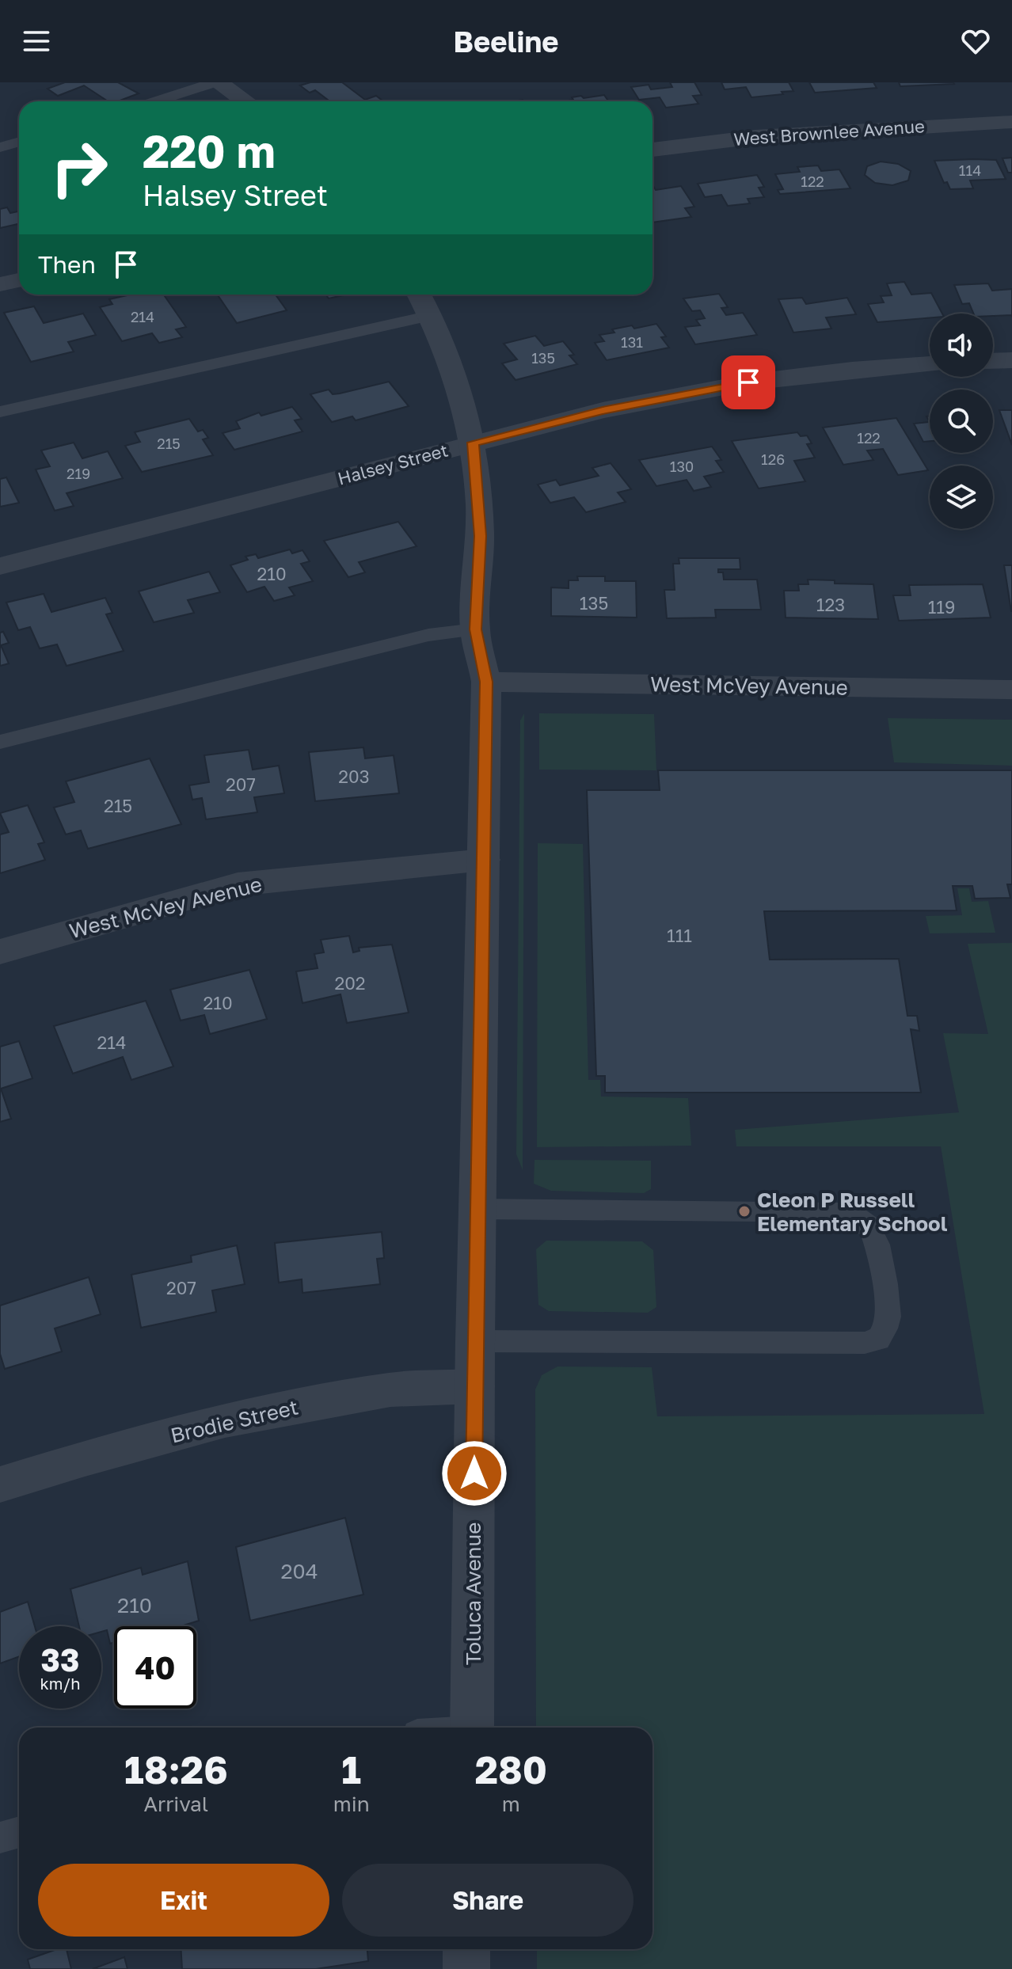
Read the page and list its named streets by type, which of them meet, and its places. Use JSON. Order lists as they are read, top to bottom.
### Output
{
  "streets": {
    "street": [
      "West Brownlee Avenue",
      "Halsey Street",
      "West McVey Avenue",
      "Brodie Street",
      "Toluca Avenue"
    ]
  },
  "crossings": [
    ["Halsey Street", "Toluca Avenue"],
    ["West McVey Avenue", "Toluca Avenue"],
    ["Brodie Street", "Toluca Avenue"]
  ],
  "places": ["Cleon P Russell Elementary School"],
  "house_numbers": [
    "114",
    "122",
    "214",
    "131",
    "135",
    "122",
    "215",
    "126",
    "130",
    "219",
    "210",
    "135",
    "123",
    "119",
    "203",
    "207",
    "215",
    "111",
    "202",
    "210",
    "214",
    "207",
    "204",
    "210"
  ],
  "page": {
    "header": "Beeline",
    "turn": ["220 m", "Halsey Street"],
    "then": "Then",
    "speed": "33 km/h",
    "limit": "40",
    "eta": [
      "18:26",
      "Arrival",
      "1",
      "min",
      "280",
      "m"
    ],
    "buttons": ["Exit", "Share"]
  }
}
